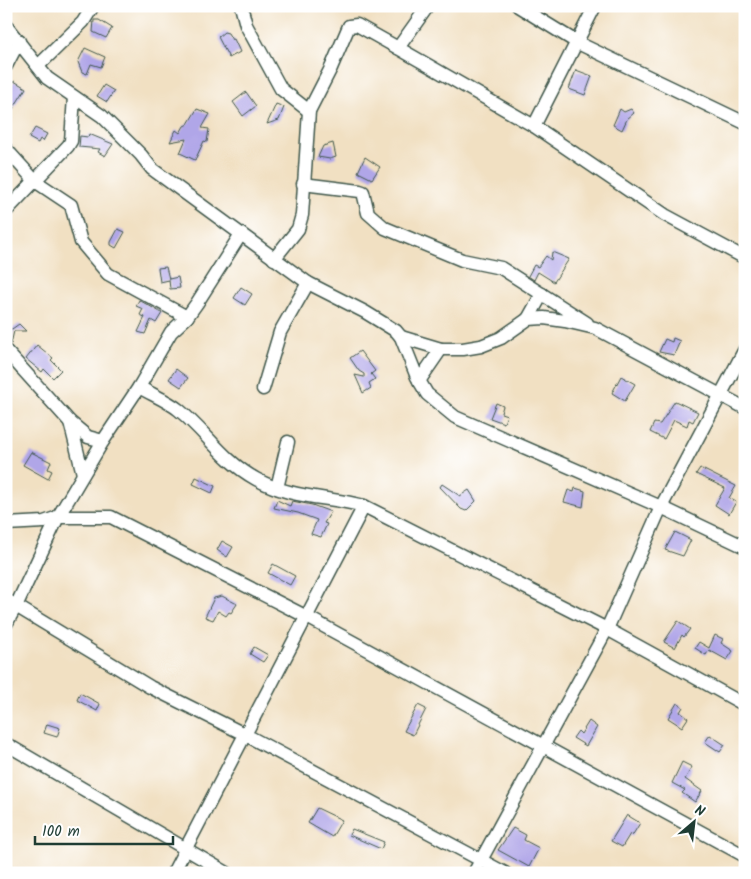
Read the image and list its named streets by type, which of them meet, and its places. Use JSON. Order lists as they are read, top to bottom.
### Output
{
  "scale_bar": "100 m",
  "north": "top right"
}
